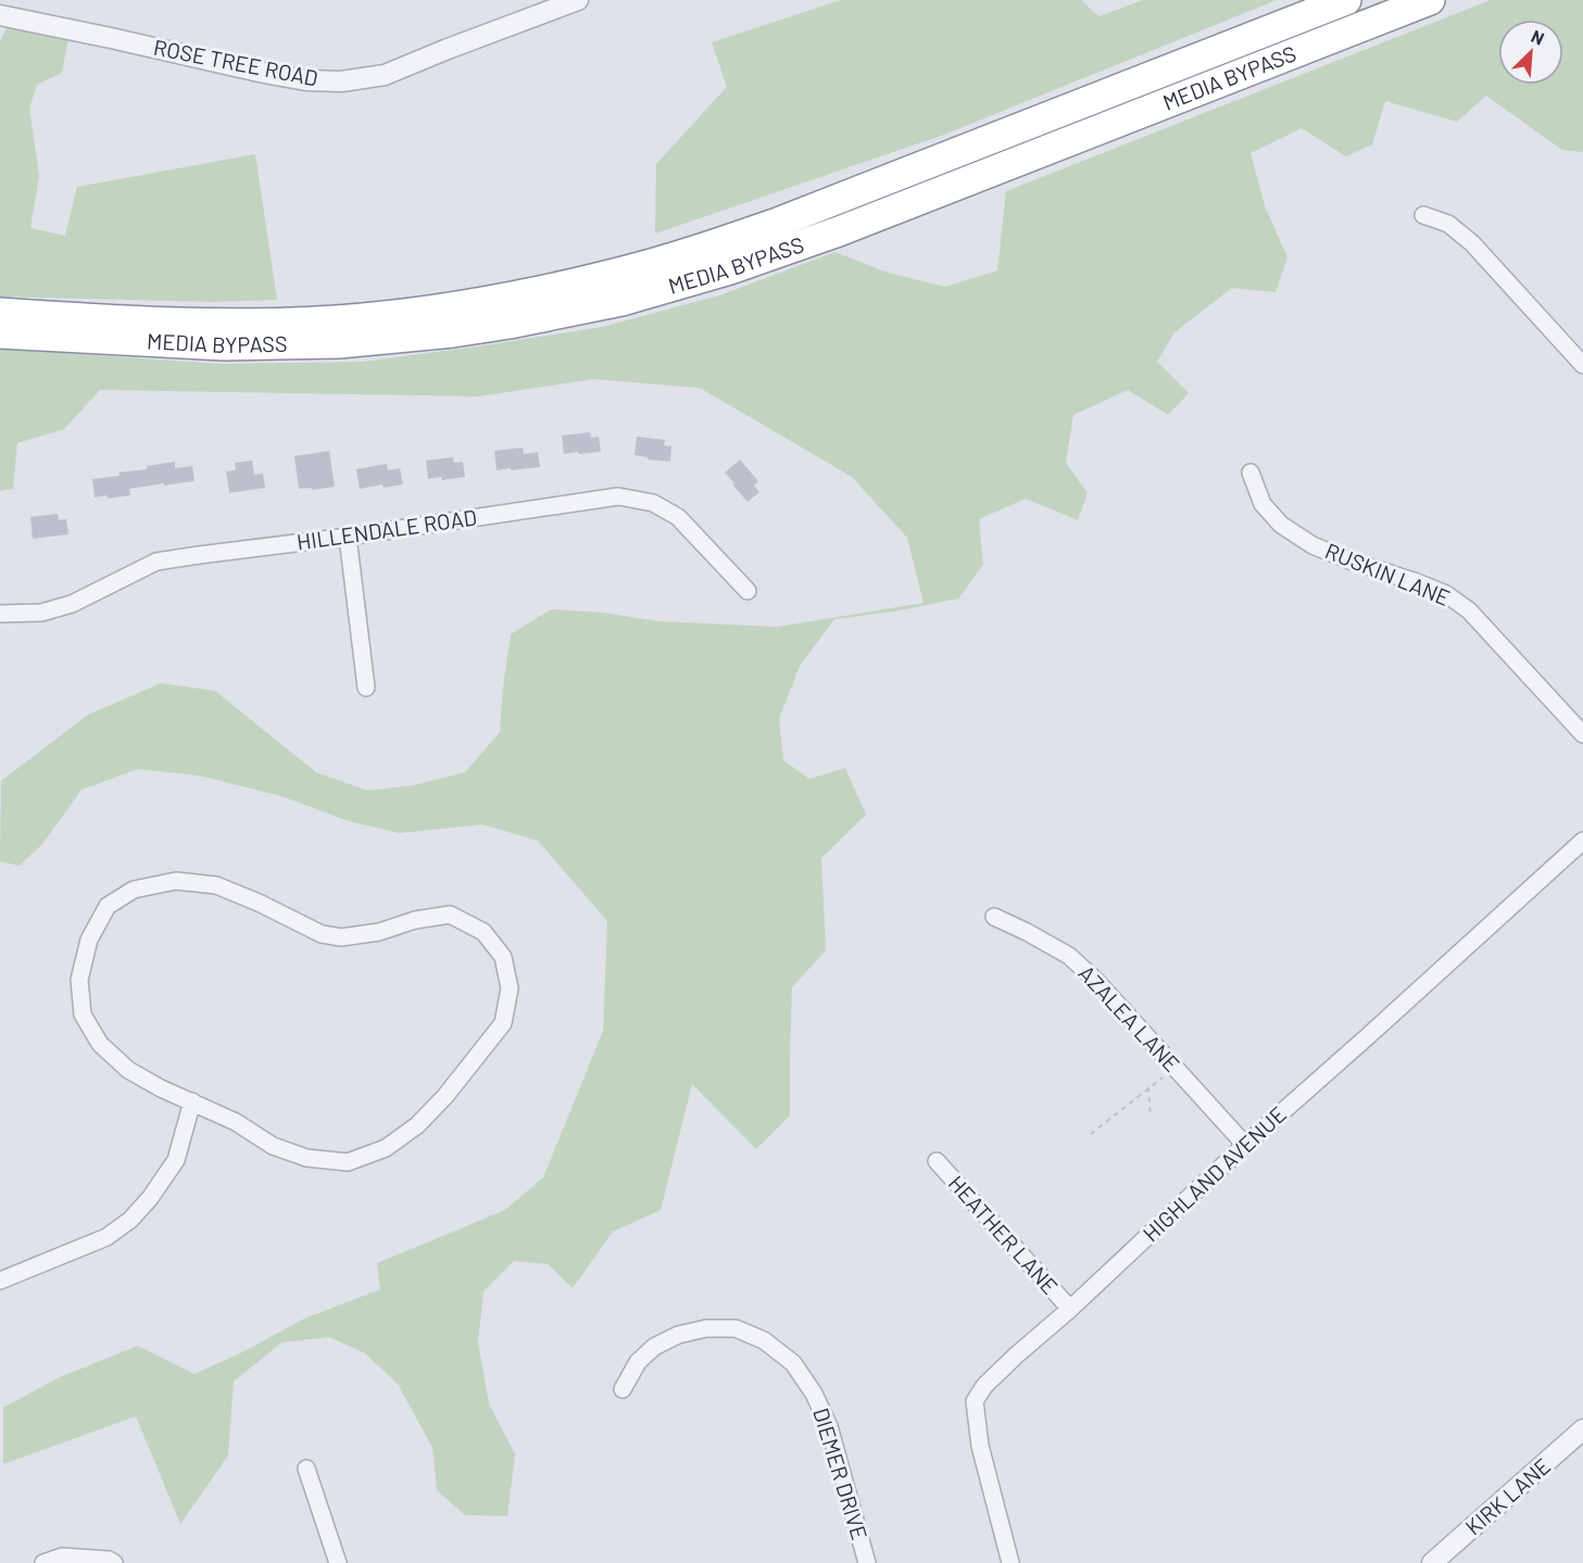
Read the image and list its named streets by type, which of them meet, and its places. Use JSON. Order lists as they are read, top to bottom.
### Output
{
  "streets": {
    "highway": ["MEDIA BYPASS"],
    "street": [
      "ROSE TREE ROAD",
      "HILLENDALE ROAD",
      "RUSKIN LANE",
      "AZALEA LANE",
      "HIGHLAND AVENUE",
      "HEATHER LANE",
      "DIEMER DRIVE",
      "KIRK LANE"
    ]
  },
  "crossings": [
    ["AZALEA LANE", "HIGHLAND AVENUE"],
    ["HIGHLAND AVENUE", "HEATHER LANE"]
  ],
  "north": "top right"
}
